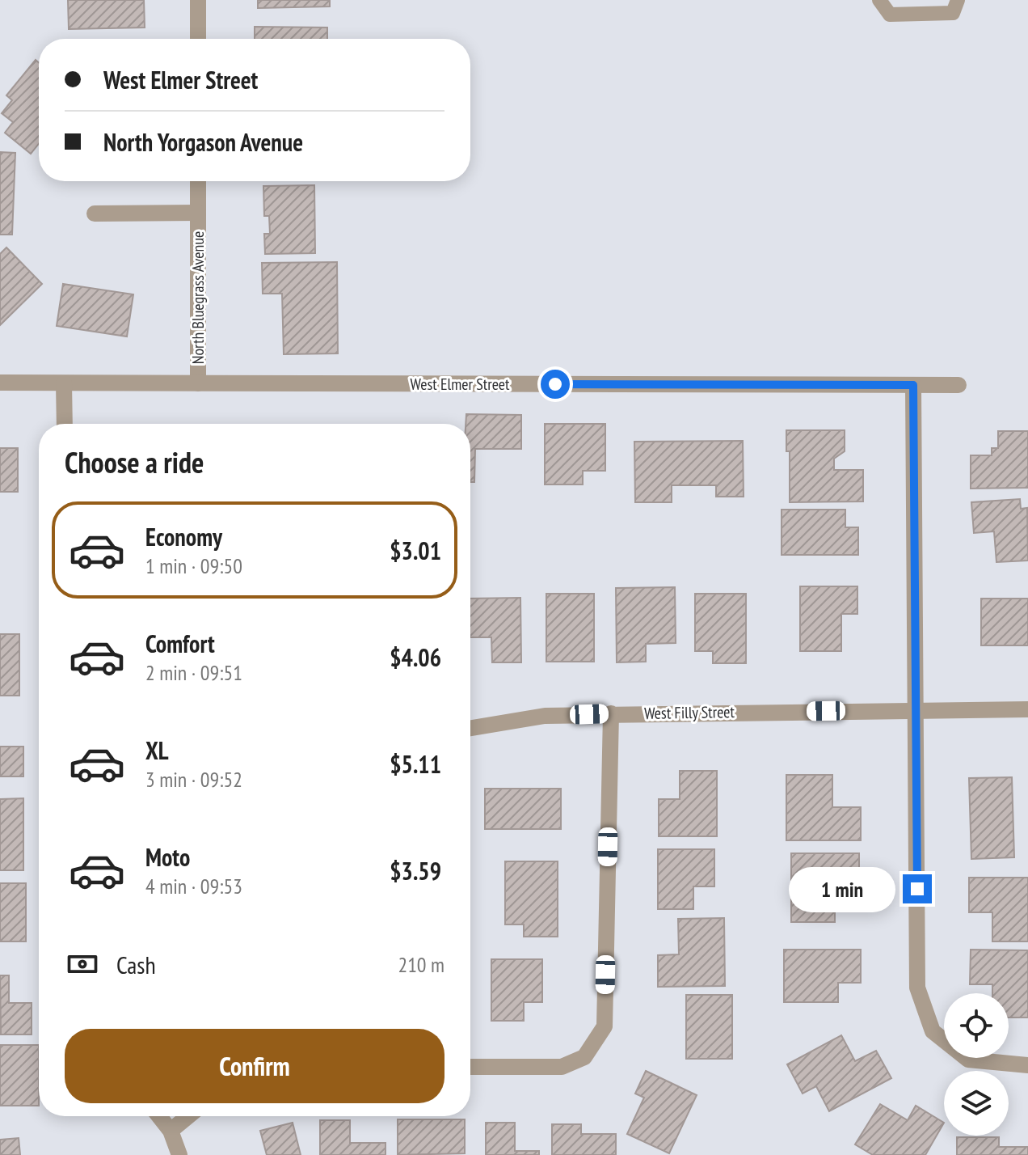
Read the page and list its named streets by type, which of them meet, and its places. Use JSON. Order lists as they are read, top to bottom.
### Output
{
  "streets": {
    "street": ["North Bluegrass Avenue", "West Elmer Street", "West Filly Street"]
  },
  "crossings": [
    ["North Bluegrass Avenue", "West Elmer Street"]
  ],
  "page": {
    "banner": ["West Elmer Street", "North Yorgason Avenue"],
    "heading": "Choose a ride",
    "list": [
      {
        "name": "Economy",
        "note": "1 min · 09:50",
        "value": "$3.01"
      },
      {
        "name": "Comfort",
        "note": "2 min · 09:51",
        "value": "$4.06"
      },
      {
        "name": "XL",
        "note": "3 min · 09:52",
        "value": "$5.11"
      },
      {
        "name": "Moto",
        "note": "4 min · 09:53",
        "value": "$3.59"
      }
    ],
    "bubble": "1 min",
    "pay": ["Cash", "210 m"],
    "buttons": "Confirm"
  }
}
